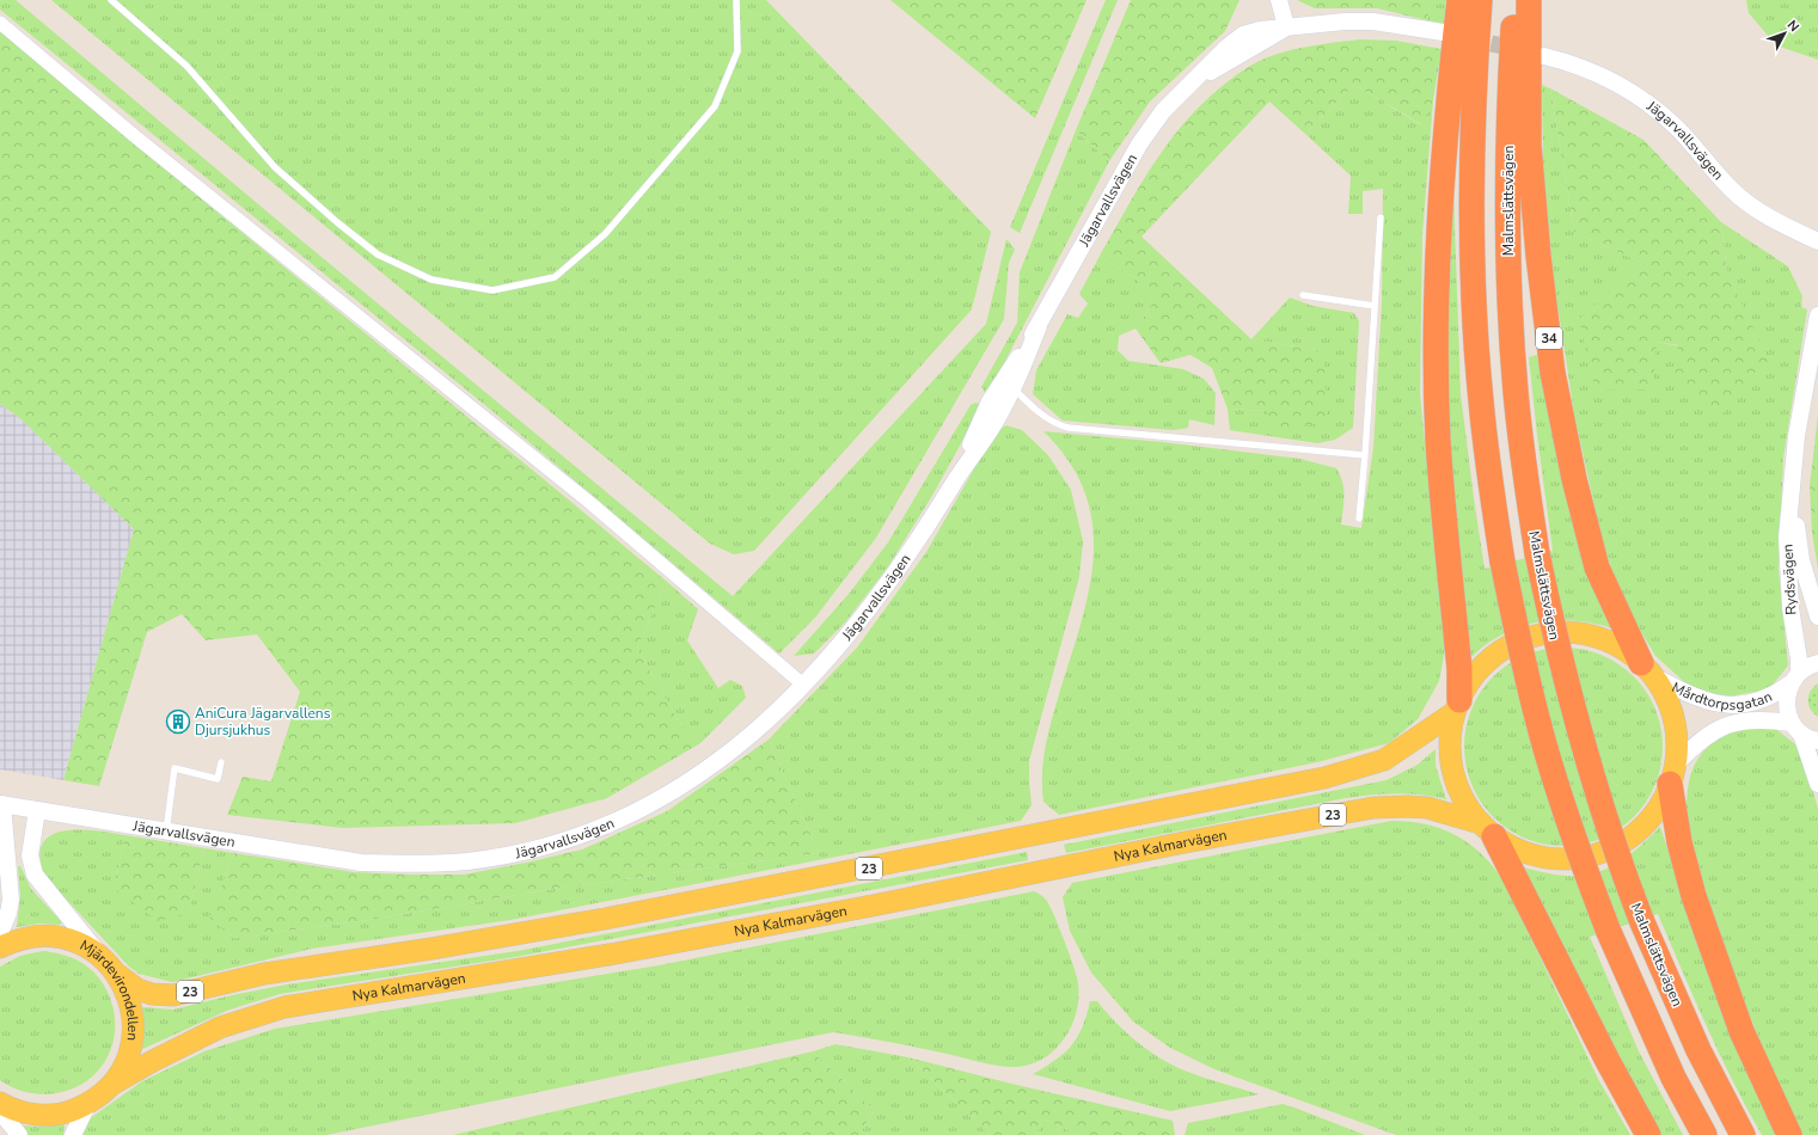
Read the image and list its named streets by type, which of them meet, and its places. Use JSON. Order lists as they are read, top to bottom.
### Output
{
  "streets": {
    "highway": ["Malmslättsvägen", "34"],
    "main road": ["23", "Nya Kalmarvägen", "Mjärdevirondellen"],
    "street": ["Jägarvallsvägen", "Rydsvägen", "Mårdtorpsgatan"]
  },
  "crossings": [
    ["34", "Mårdtorpsgatan"],
    ["34", "Nya Kalmarvägen"],
    ["Rydsvägen", "Mårdtorpsgatan"],
    ["Mårdtorpsgatan", "Nya Kalmarvägen"],
    ["Nya Kalmarvägen", "Mjärdevirondellen"]
  ],
  "places": {
    "building": ["AniCura Jägarvallens Djursjukhus"]
  },
  "north": "top right"
}
